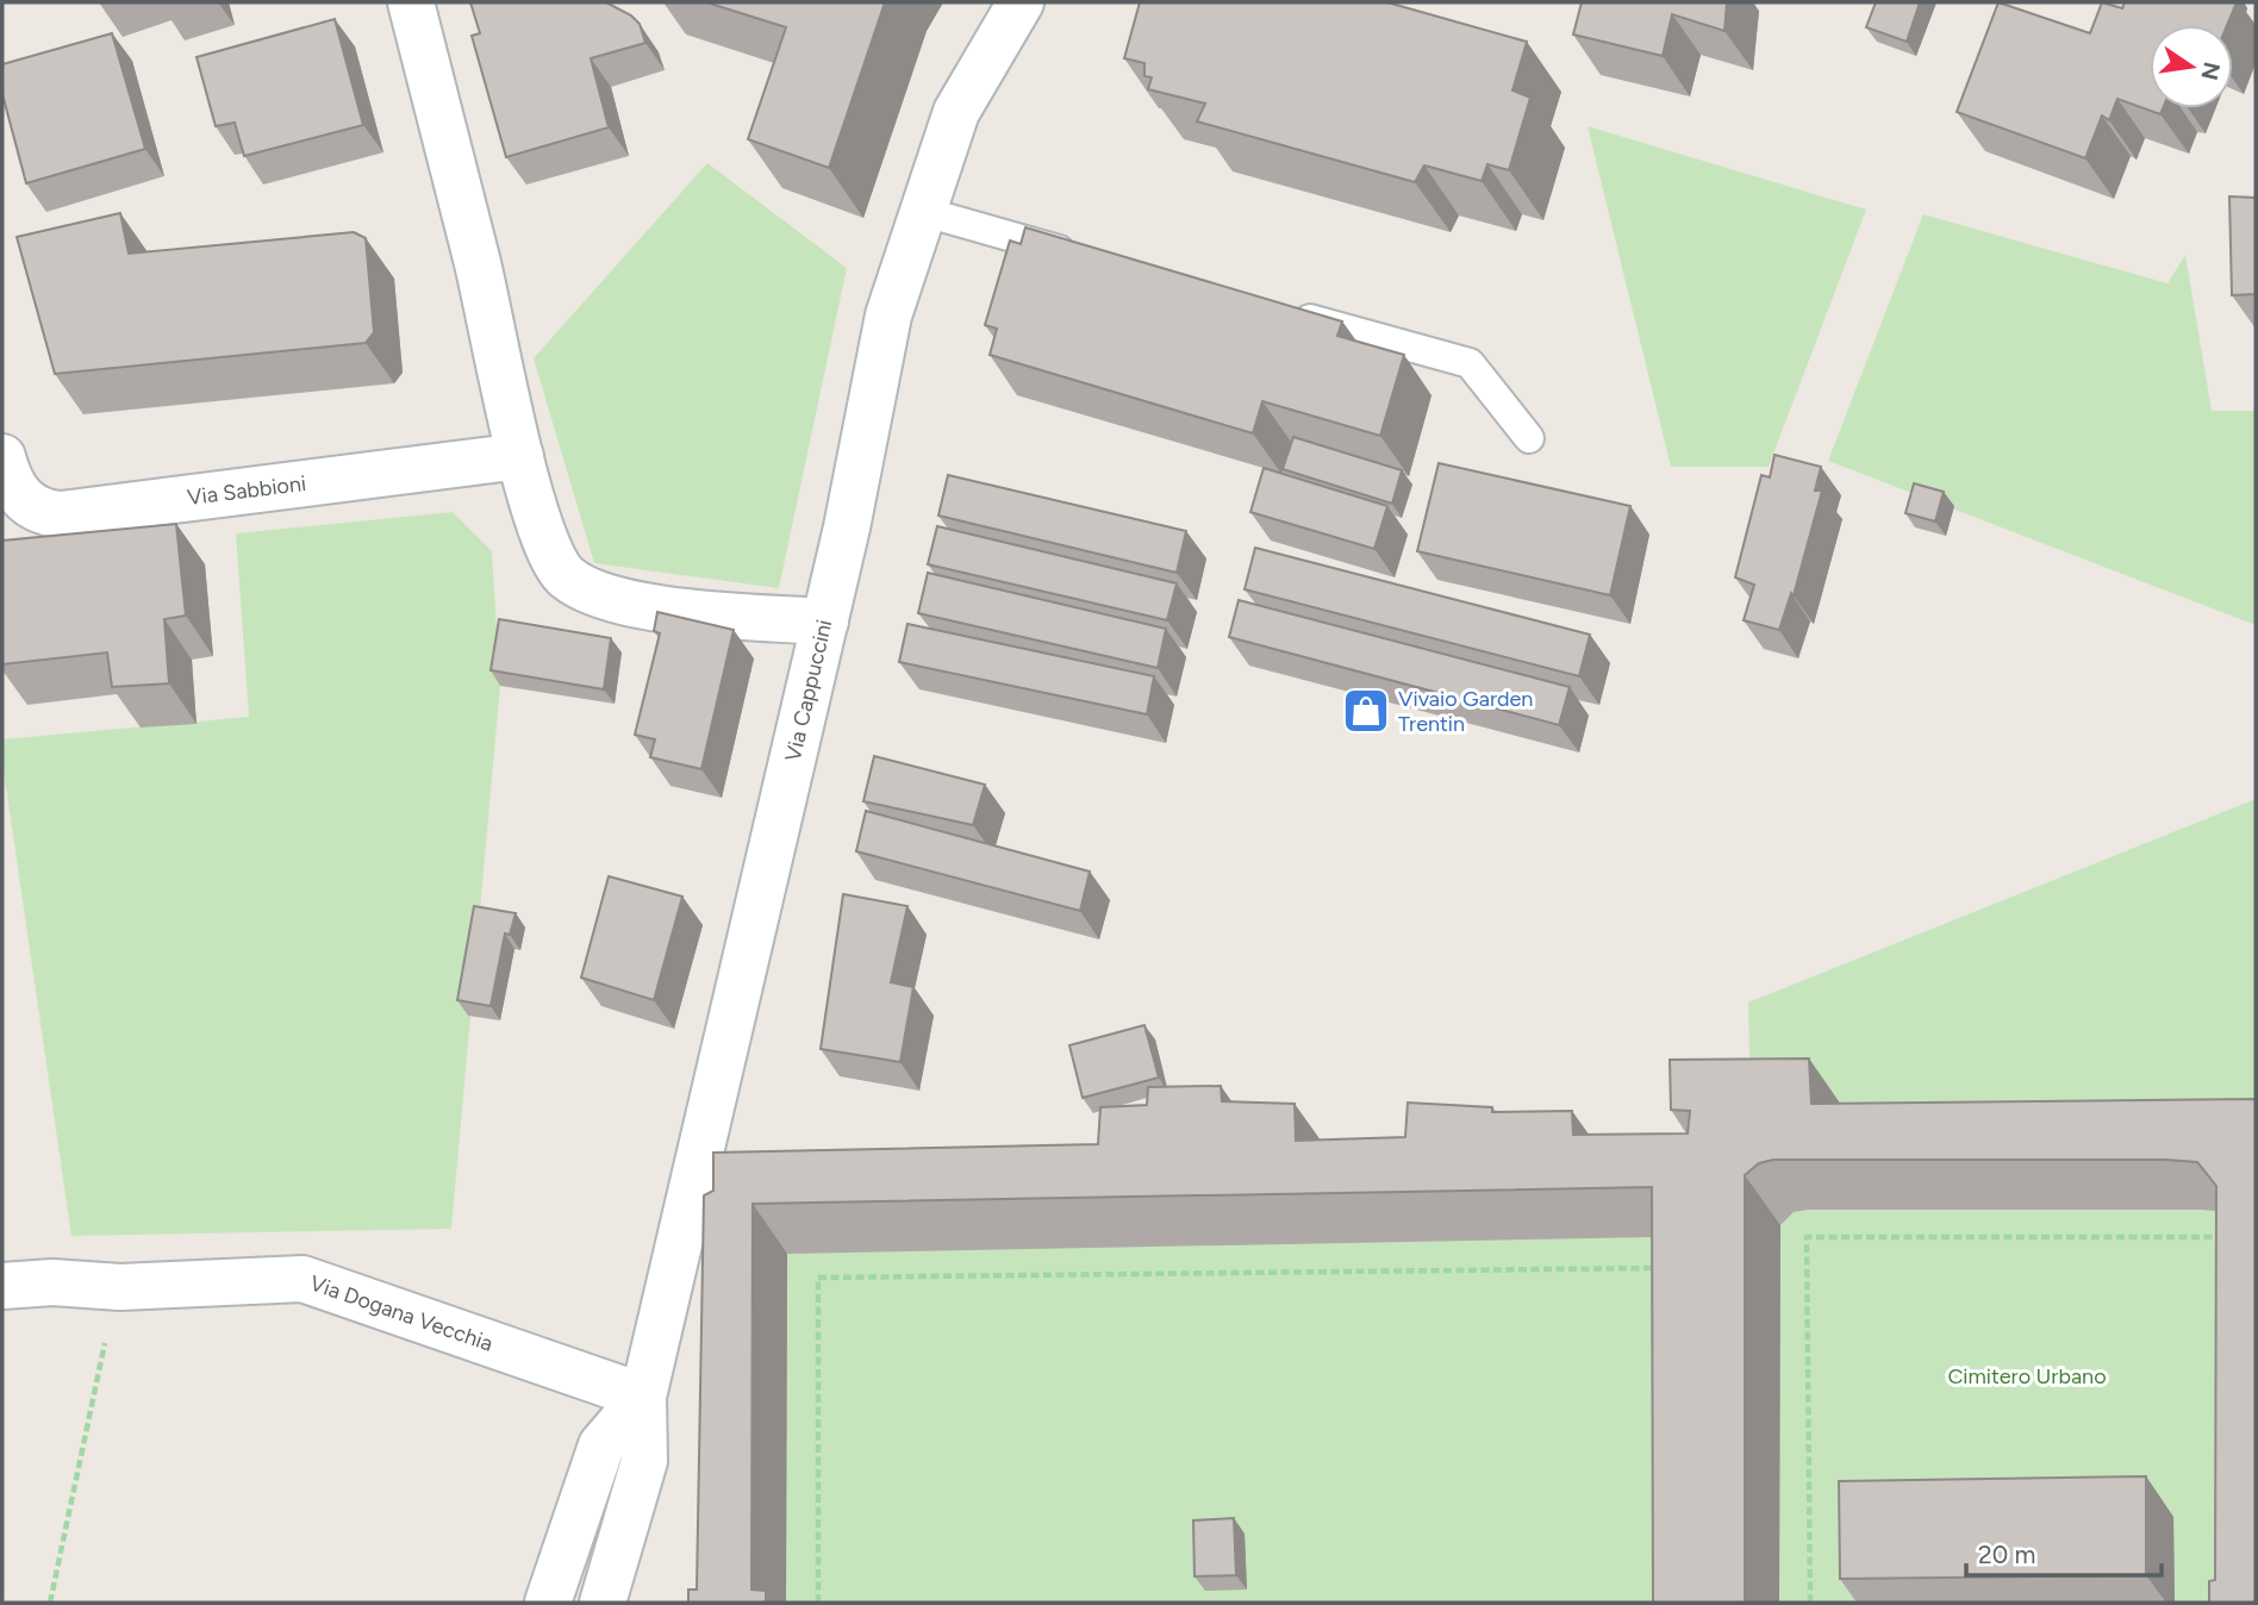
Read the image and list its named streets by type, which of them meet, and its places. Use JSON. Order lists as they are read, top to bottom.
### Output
{
  "streets": {
    "street": ["Via Sabbioni", "Via Cappuccini", "Via Dogana Vecchia"]
  },
  "crossings": [
    ["Via Cappuccini", "Via Dogana Vecchia"]
  ],
  "parks": ["Cimitero Urbano"],
  "places": {
    "shop": ["Vivaio Garden Trentin"]
  },
  "scale_bar": "20 m",
  "north": "right"
}
